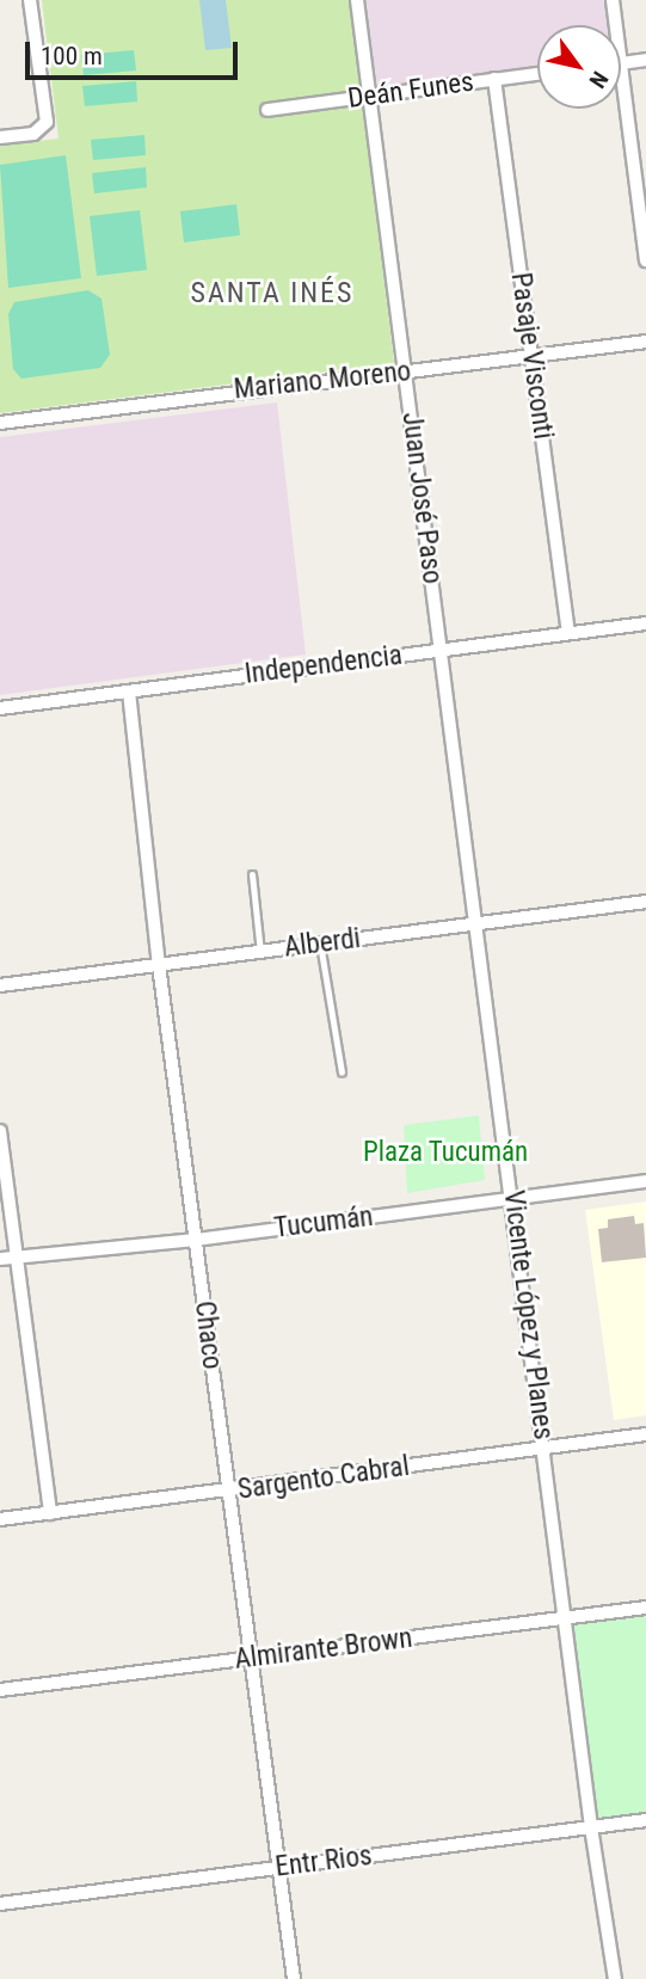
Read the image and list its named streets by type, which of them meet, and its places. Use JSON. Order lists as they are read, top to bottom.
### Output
{
  "streets": {
    "street": [
      "Deán Funes",
      "Pasaje Visconti",
      "Mariano Moreno",
      "Juan José Paso",
      "Independencia",
      "Alberdi",
      "Tucumán",
      "Vicente López y Planes",
      "Chaco",
      "Sargento Cabral",
      "Almirante Brown",
      "Entr Rios"
    ]
  },
  "crossings": [
    ["Deán Funes", "Pasaje Visconti"],
    ["Deán Funes", "Juan José Paso"],
    ["Pasaje Visconti", "Mariano Moreno"],
    ["Pasaje Visconti", "Independencia"],
    ["Mariano Moreno", "Juan José Paso"],
    ["Juan José Paso", "Independencia"],
    ["Juan José Paso", "Vicente López y Planes"],
    ["Independencia", "Vicente López y Planes"],
    ["Independencia", "Chaco"],
    ["Alberdi", "Vicente López y Planes"],
    ["Alberdi", "Chaco"],
    ["Tucumán", "Vicente López y Planes"],
    ["Tucumán", "Chaco"],
    ["Vicente López y Planes", "Sargento Cabral"],
    ["Vicente López y Planes", "Almirante Brown"],
    ["Vicente López y Planes", "Entr Rios"],
    ["Chaco", "Sargento Cabral"],
    ["Chaco", "Almirante Brown"],
    ["Chaco", "Entr Rios"]
  ],
  "districts": ["SANTA INÉS"],
  "parks": ["Plaza Tucumán"],
  "scale_bar": "100 m",
  "north": "bottom right"
}
